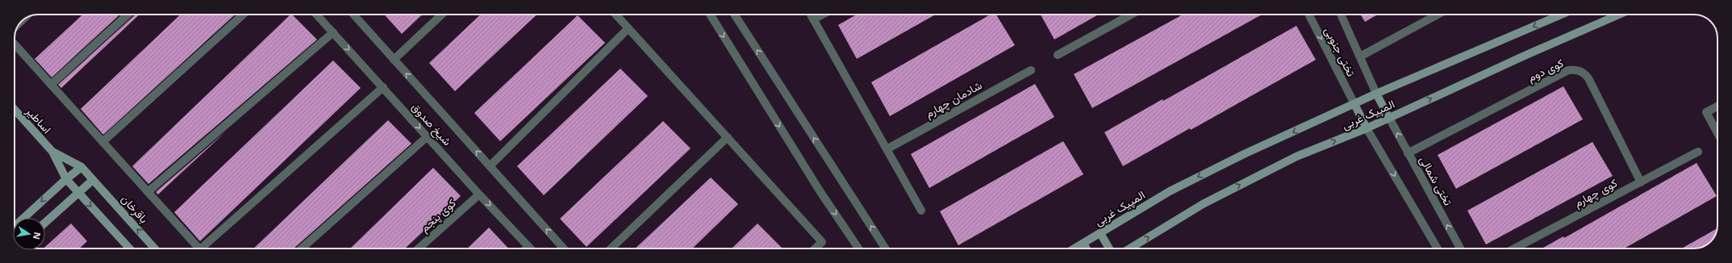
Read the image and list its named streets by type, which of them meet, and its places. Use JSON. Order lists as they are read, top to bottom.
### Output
{
  "streets": {
    "street": [
      "تختی جنوبی",
      "کوی دوم",
      "شادمان چهارم",
      "المپیک غربی",
      "اساطیر",
      "شیخ صدوق",
      "تختی شمالی",
      "کوی چهارم",
      "باقرخان",
      "کوی پنجم"
    ]
  },
  "crossings": [
    ["تختی جنوبی", "المپیک غربی"],
    ["کوی دوم", "تختی شمالی"],
    ["کوی دوم", "کوی چهارم"],
    ["المپیک غربی", "تختی شمالی"],
    ["اساطیر", "باقرخان"],
    ["شیخ صدوق", "کوی پنجم"]
  ],
  "north": "right"
}
